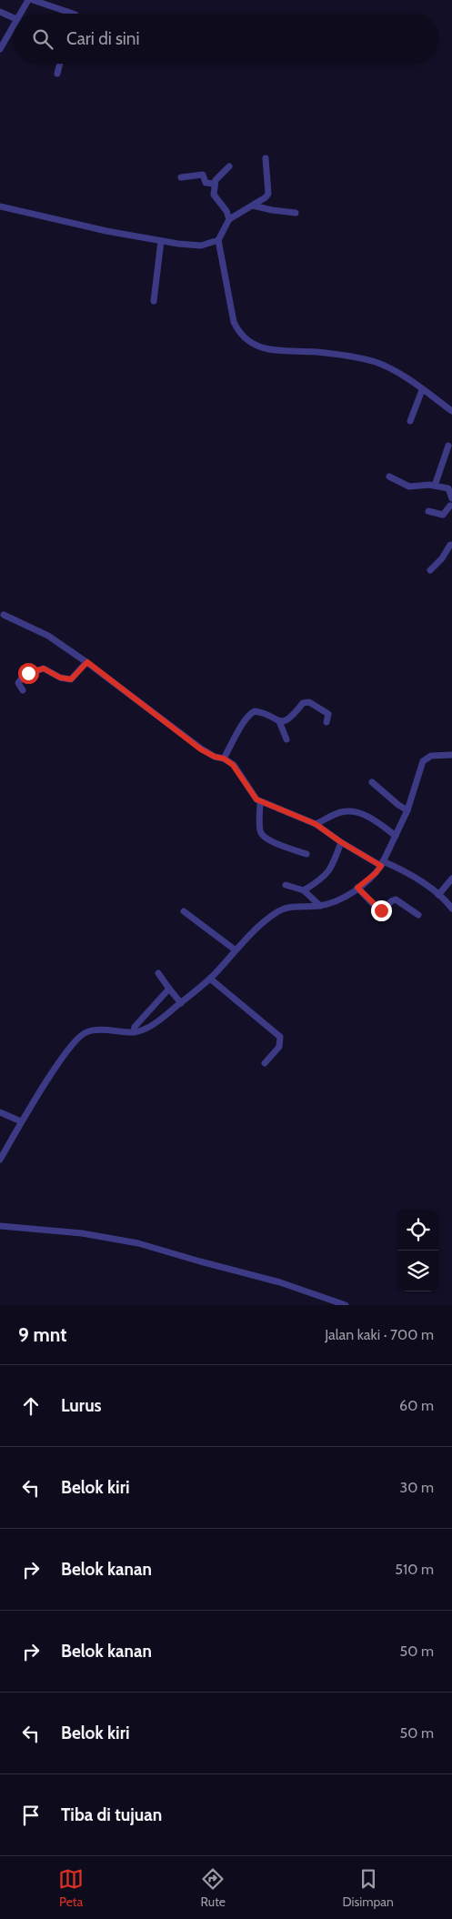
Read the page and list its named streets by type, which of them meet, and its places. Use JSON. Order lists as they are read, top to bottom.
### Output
{
  "page": {
    "search": "Cari di sini",
    "heading": ["9 mnt", "Jalan kaki · 700 m"],
    "list": [
      ["Lurus", "60 m"],
      ["Belok kiri", "30 m"],
      ["Belok kanan", "510 m"],
      ["Belok kanan", "50 m"],
      ["Belok kiri", "50 m"],
      "Tiba di tujuan"
    ],
    "nav": ["Peta", "Rute", "Disimpan"]
  }
}
